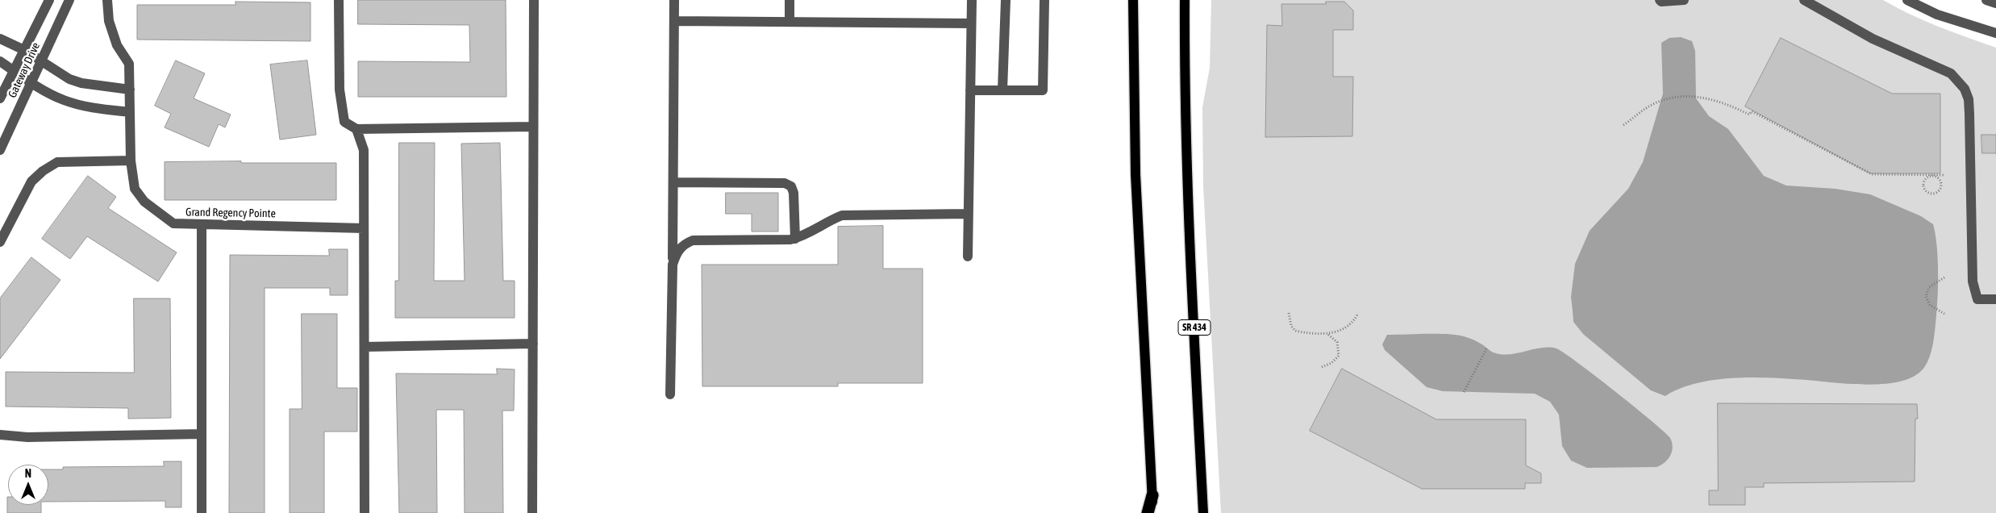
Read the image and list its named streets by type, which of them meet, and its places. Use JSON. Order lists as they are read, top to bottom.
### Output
{
  "streets": {
    "main road": ["SR 434"],
    "street": ["Gateway Drive", "Grand Regency Pointe"]
  },
  "north": "top"
}
